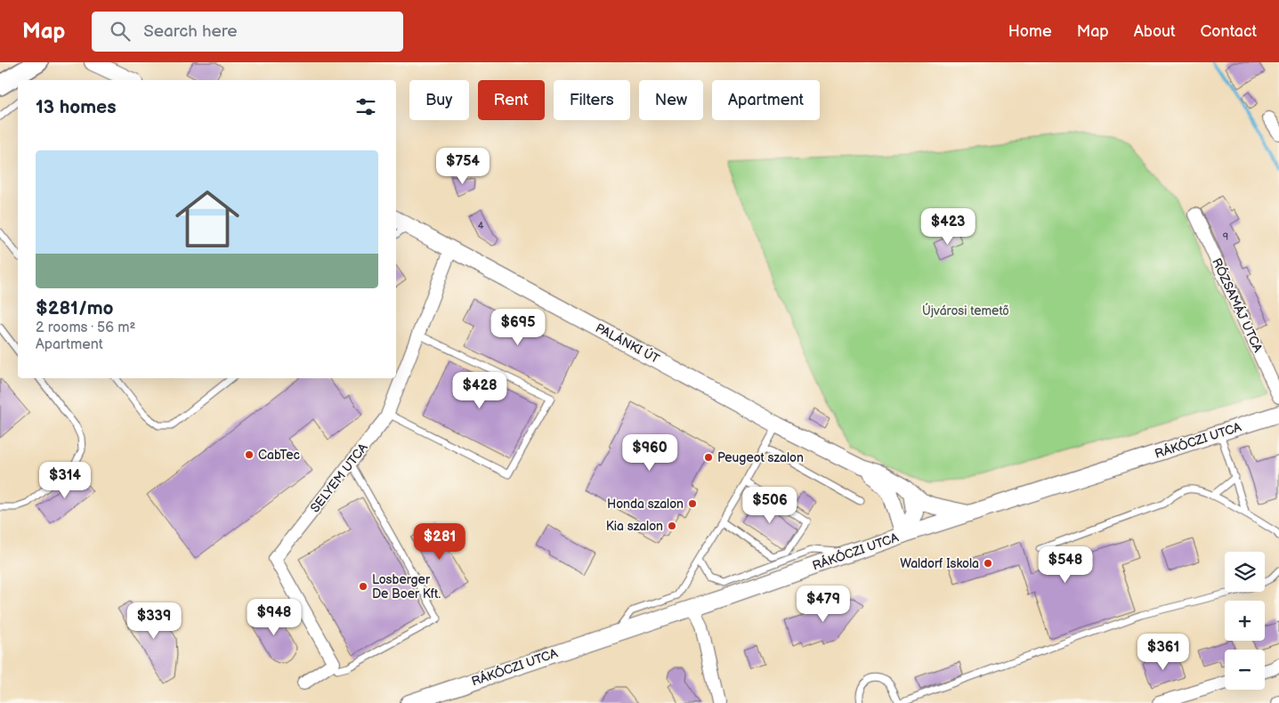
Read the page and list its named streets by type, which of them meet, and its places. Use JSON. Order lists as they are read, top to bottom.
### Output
{
  "streets": {
    "street": [
      "RÓZSAMÁJ UTCA",
      "PALÁNKI ÚT",
      "RÁKÓCZI UTCA",
      "SELYEM UTCA"
    ]
  },
  "crossings": [
    ["PALÁNKI ÚT", "RÁKÓCZI UTCA"],
    ["PALÁNKI ÚT", "SELYEM UTCA"]
  ],
  "parks": ["Újvárosi temető"],
  "places": [
    "CabTec",
    "Peugeot szalon",
    "Honda szalon",
    "Kia szalon",
    "Waldorf Iskola",
    "Losberger De Boer Kft."
  ],
  "house_numbers": ["4", "9"],
  "page": {
    "header": "Map",
    "search": "Search here",
    "nav": [
      "Home",
      "Map",
      "About",
      "Contact"
    ],
    "chip": [
      "Buy",
      "Rent",
      "Filters",
      "New",
      "Apartment"
    ],
    "heading": "13 homes",
    "list": [
      {
        "name": "$281/mo",
        "note": "2 rooms · 56 m² · Apartment"
      }
    ],
    "price": [
      "$754",
      "$423",
      "$695",
      "$428",
      "$960",
      "$314",
      "$506",
      "$281",
      "$548",
      "$479",
      "$948",
      "$339",
      "$361"
    ],
    "map_buttons": ["+", "−"]
  }
}
